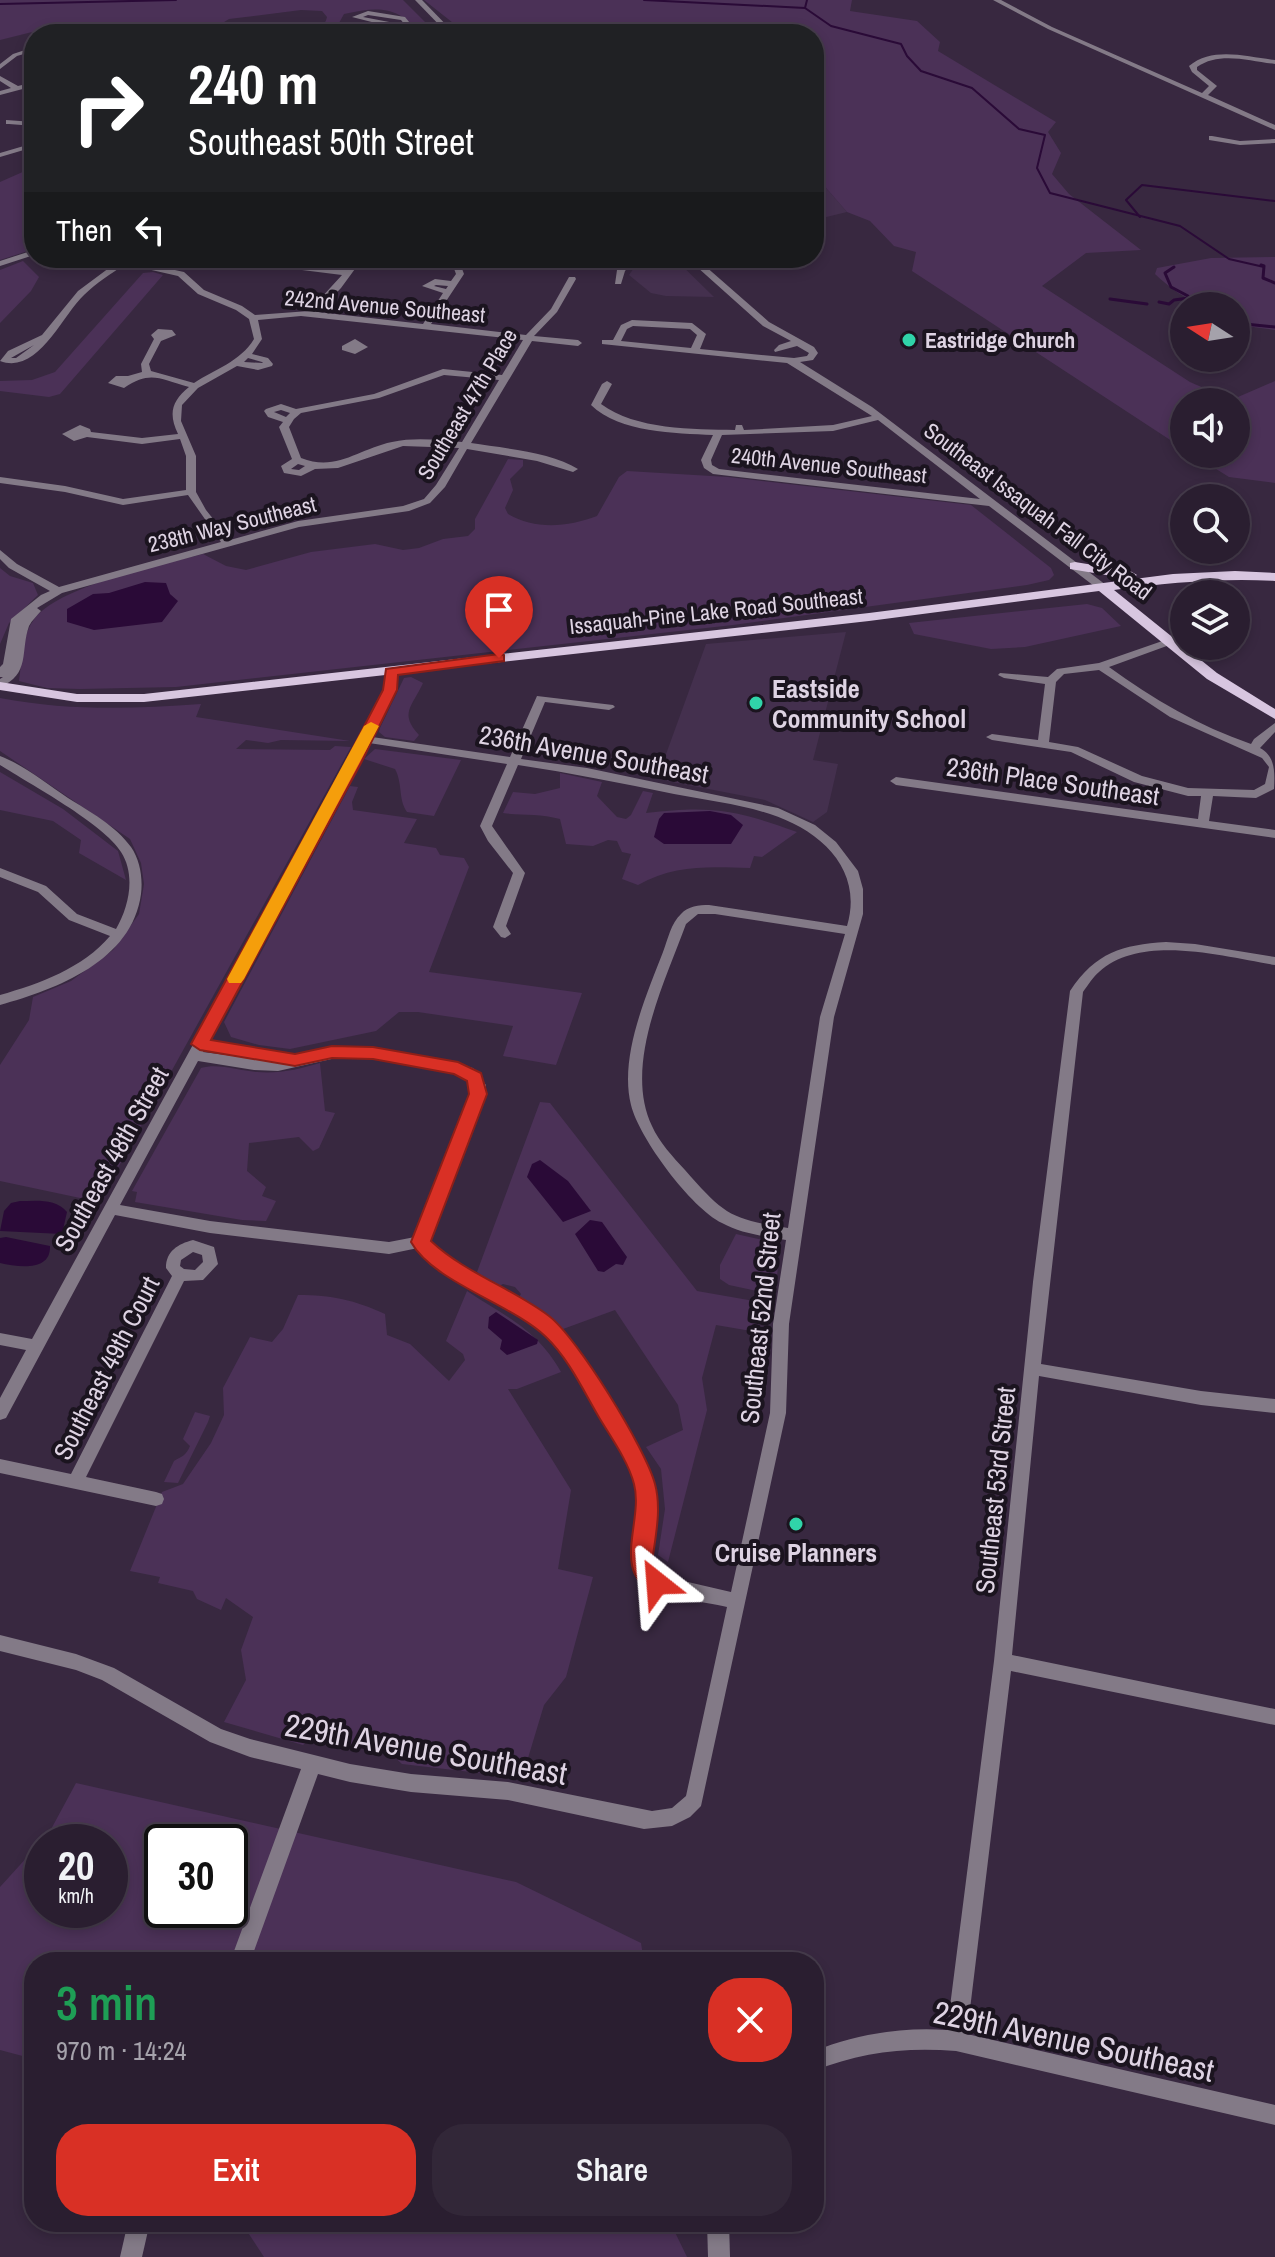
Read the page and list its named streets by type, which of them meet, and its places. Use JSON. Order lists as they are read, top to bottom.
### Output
{
  "streets": {
    "main road": ["Southeast Issaquah Fall City Road", "Issaquah-Pine Lake Road Southeast"],
    "street": [
      "242nd Avenue Southeast",
      "Southeast 47th Place",
      "240th Avenue Southeast",
      "238th Way Southeast",
      "236th Avenue Southeast",
      "236th Place Southeast",
      "Southeast 48th Street",
      "Southeast 52nd Street",
      "Southeast 49th Court",
      "Southeast 53rd Street",
      "229th Avenue Southeast"
    ]
  },
  "crossings": [
    ["242nd Avenue Southeast", "Southeast 47th Place"],
    ["Southeast 47th Place", "238th Way Southeast"],
    ["240th Avenue Southeast", "Southeast Issaquah Fall City Road"],
    ["Southeast Issaquah Fall City Road", "Issaquah-Pine Lake Road Southeast"],
    ["238th Way Southeast", "Issaquah-Pine Lake Road Southeast"],
    ["Issaquah-Pine Lake Road Southeast", "Southeast 48th Street"],
    ["236th Avenue Southeast", "Southeast 48th Street"],
    ["236th Avenue Southeast", "Southeast 52nd Street"],
    ["Southeast 52nd Street", "229th Avenue Southeast"],
    ["Southeast 53rd Street", "229th Avenue Southeast"]
  ],
  "places": ["Eastridge Church", "Eastside Community School", "Cruise Planners"],
  "north": "left",
  "page": {
    "turn": ["240 m", "Southeast 50th Street"],
    "then": "Then",
    "speed": "20 km/h",
    "limit": "30",
    "heading": ["3 min", "970 m · 14:24"],
    "buttons": ["Exit", "Share"]
  }
}
